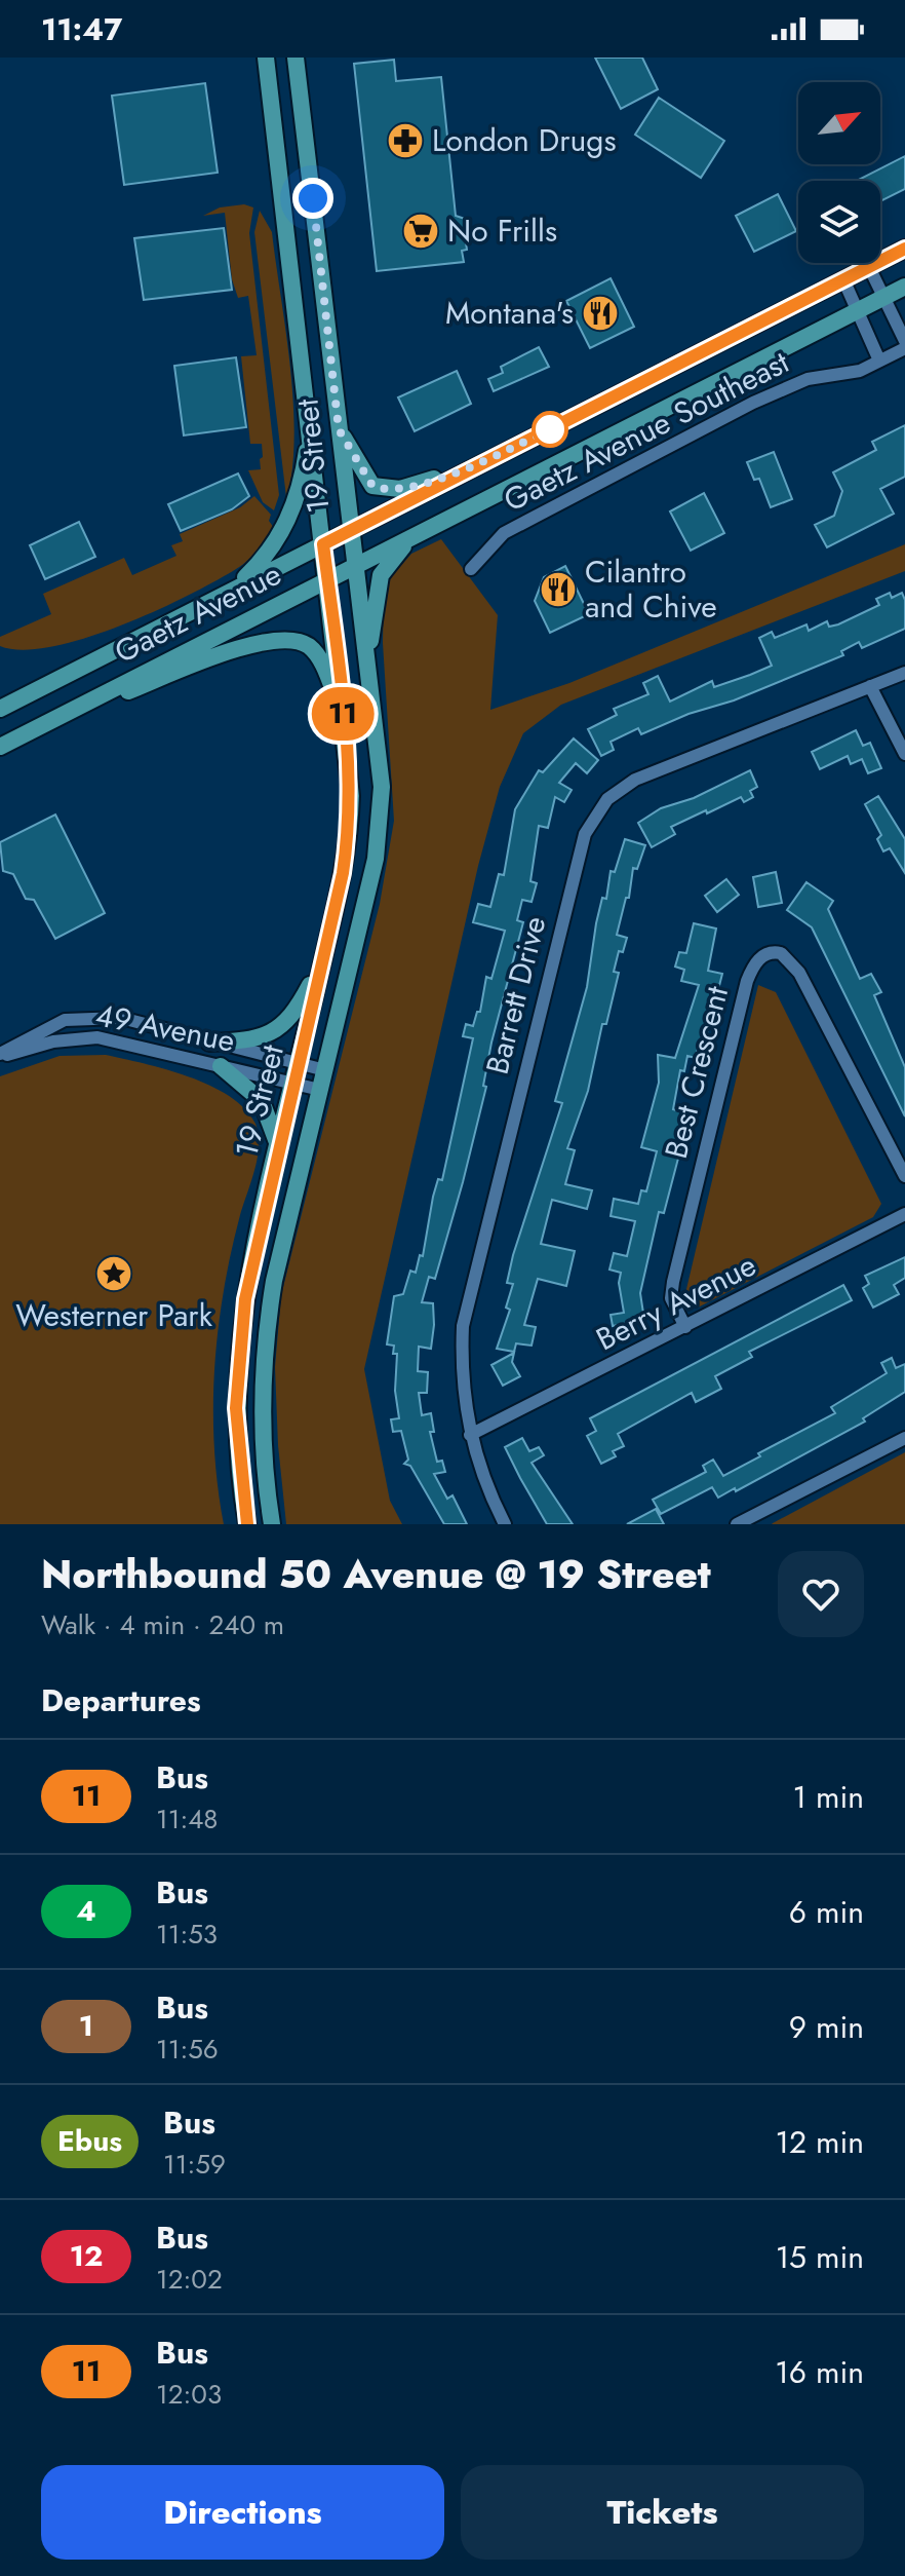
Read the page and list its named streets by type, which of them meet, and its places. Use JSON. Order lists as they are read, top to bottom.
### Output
{
  "streets": {
    "main road": ["19 Street", "Gaetz Avenue"],
    "street": [
      "Gaetz Avenue Southeast",
      "Barrett Drive",
      "49 Avenue",
      "Best Crescent",
      "Berry Avenue"
    ]
  },
  "crossings": [
    ["19 Street", "Gaetz Avenue"],
    ["19 Street", "49 Avenue"],
    ["Barrett Drive", "Berry Avenue"],
    ["Best Crescent", "Berry Avenue"]
  ],
  "places": {
    "pharmacy": ["London Drugs"],
    "supermarket": ["No Frills"],
    "restaurant": ["Montana's", "Cilantro and Chive"],
    "place": ["Westerner Park"]
  },
  "lines": ["bus line 11"],
  "north": "top right",
  "page": {
    "status": "11:47",
    "on_map": "11",
    "heading": [
      ["Northbound 50 Avenue @ 19 Street", "Walk · 4 min · 240 m"],
      "Departures"
    ],
    "list": [
      {
        "mark": "11",
        "name": "Bus",
        "note": "11:48",
        "value": "1 min"
      },
      {
        "mark": "4",
        "name": "Bus",
        "note": "11:53",
        "value": "6 min"
      },
      {
        "mark": "1",
        "name": "Bus",
        "note": "11:56",
        "value": "9 min"
      },
      {
        "mark": "Ebus",
        "name": "Bus",
        "note": "11:59",
        "value": "12 min"
      },
      {
        "mark": "12",
        "name": "Bus",
        "note": "12:02",
        "value": "15 min"
      },
      {
        "mark": "11",
        "name": "Bus",
        "note": "12:03",
        "value": "16 min"
      }
    ],
    "buttons": ["Directions", "Tickets"]
  }
}
